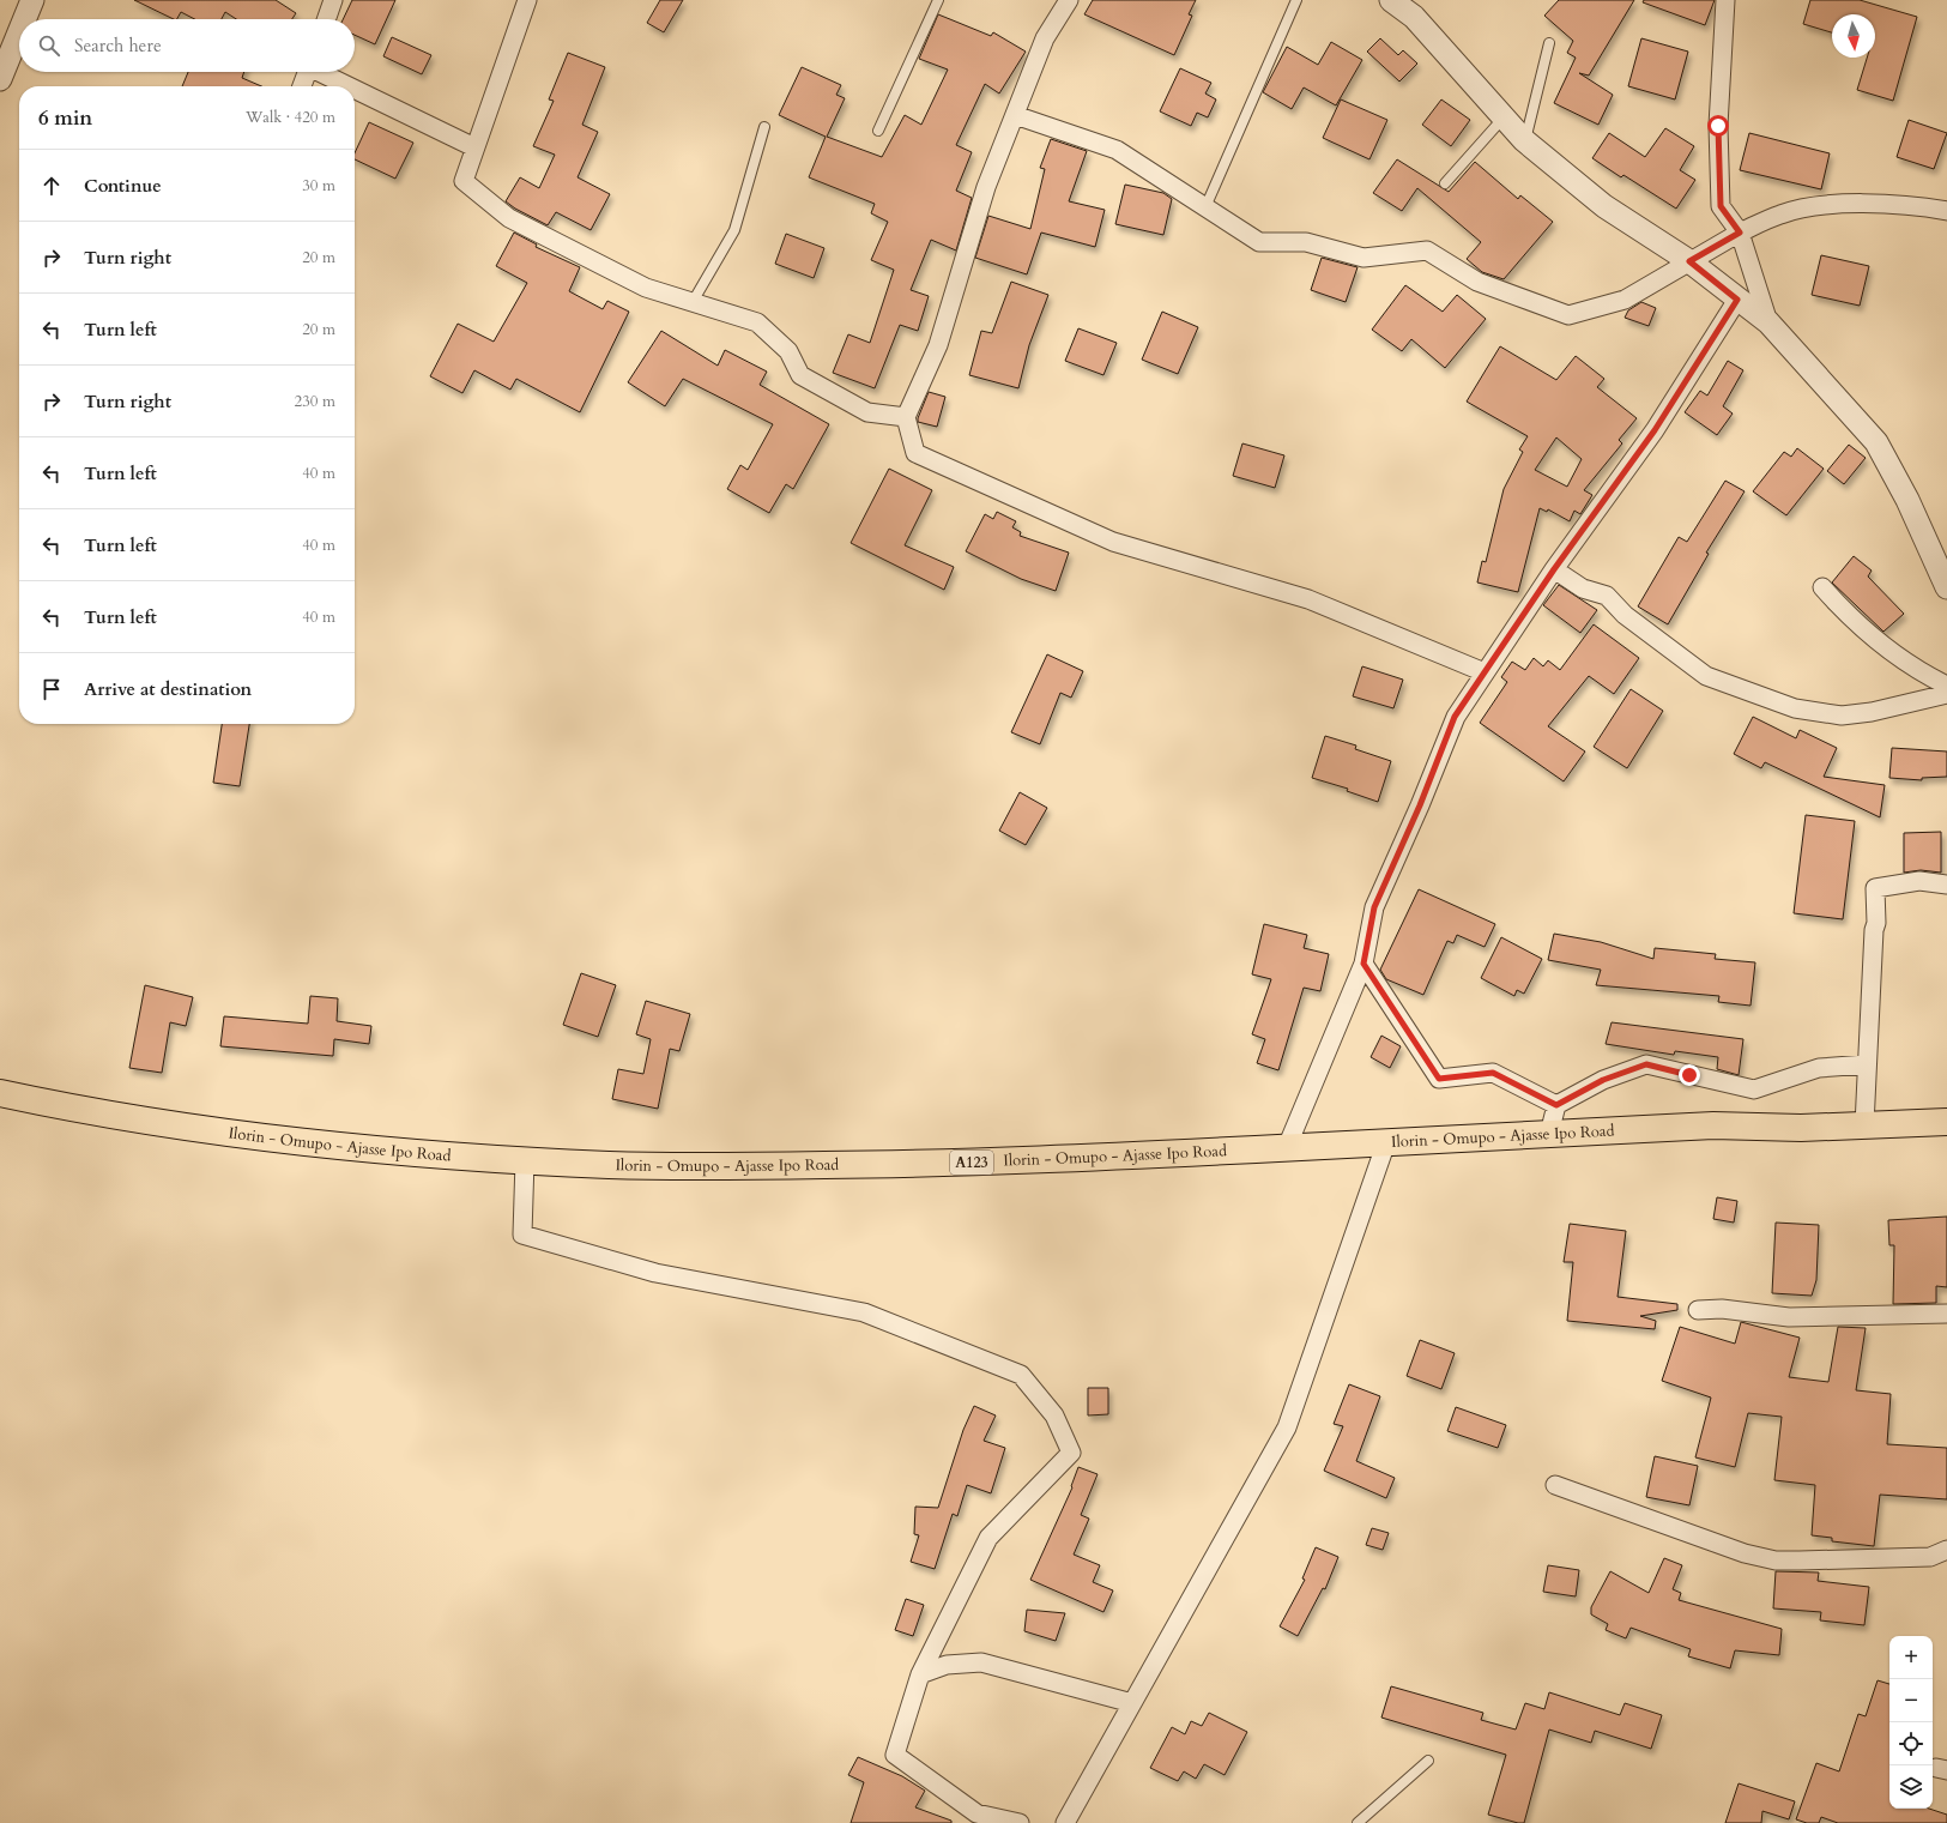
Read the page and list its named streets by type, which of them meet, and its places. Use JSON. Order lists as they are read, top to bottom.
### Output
{
  "streets": {
    "highway": ["Ilorin - Omupo - Ajasse Ipo Road", "A123"]
  },
  "north": "bottom",
  "page": {
    "search": "Search here",
    "heading": ["6 min", "Walk · 420 m"],
    "list": [
      ["Continue", "30 m"],
      ["Turn right", "20 m"],
      ["Turn left", "20 m"],
      ["Turn right", "230 m"],
      ["Turn left", "40 m"],
      ["Turn left", "40 m"],
      ["Turn left", "40 m"],
      "Arrive at destination"
    ],
    "map_buttons": ["+", "−"]
  }
}
